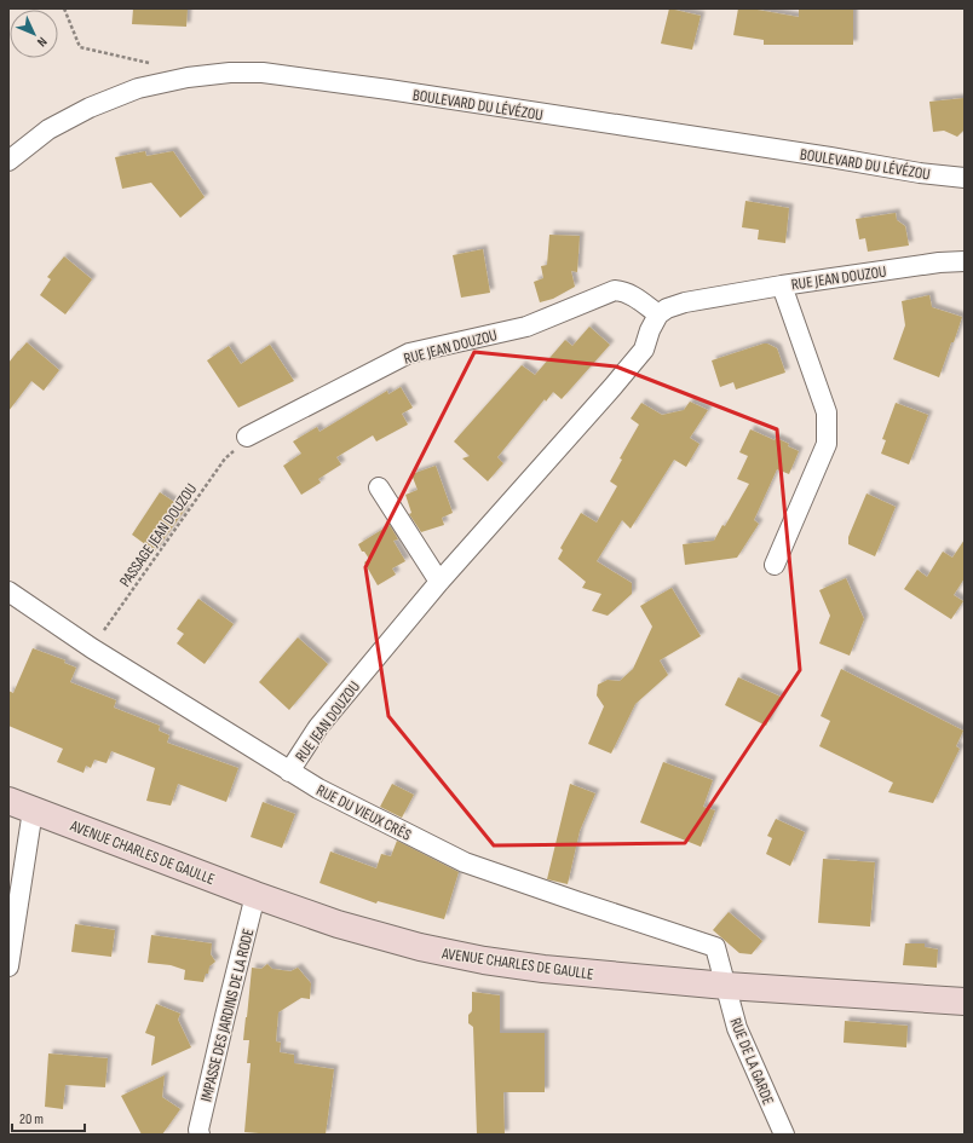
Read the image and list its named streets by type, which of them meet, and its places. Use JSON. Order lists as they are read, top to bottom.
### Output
{
  "streets": {
    "main road": ["AVENUE CHARLES DE GAULLE"],
    "street": [
      "BOULEVARD DU LÉVÉZOU",
      "RUE JEAN DOUZOU",
      "RUE DU VIEUX CRÈS",
      "IMPASSE DES JARDINS DE LA RODE",
      "RUE DE LA GARDE"
    ],
    "path": ["PASSAGE JEAN DOUZOU"]
  },
  "crossings": [
    ["RUE JEAN DOUZOU", "PASSAGE JEAN DOUZOU"],
    ["RUE JEAN DOUZOU", "RUE DU VIEUX CRÈS"],
    ["PASSAGE JEAN DOUZOU", "RUE DU VIEUX CRÈS"],
    ["RUE DU VIEUX CRÈS", "AVENUE CHARLES DE GAULLE"],
    ["RUE DU VIEUX CRÈS", "RUE DE LA GARDE"],
    ["AVENUE CHARLES DE GAULLE", "IMPASSE DES JARDINS DE LA RODE"],
    ["AVENUE CHARLES DE GAULLE", "RUE DE LA GARDE"]
  ],
  "scale_bar": "20 m",
  "north": "bottom right"
}
